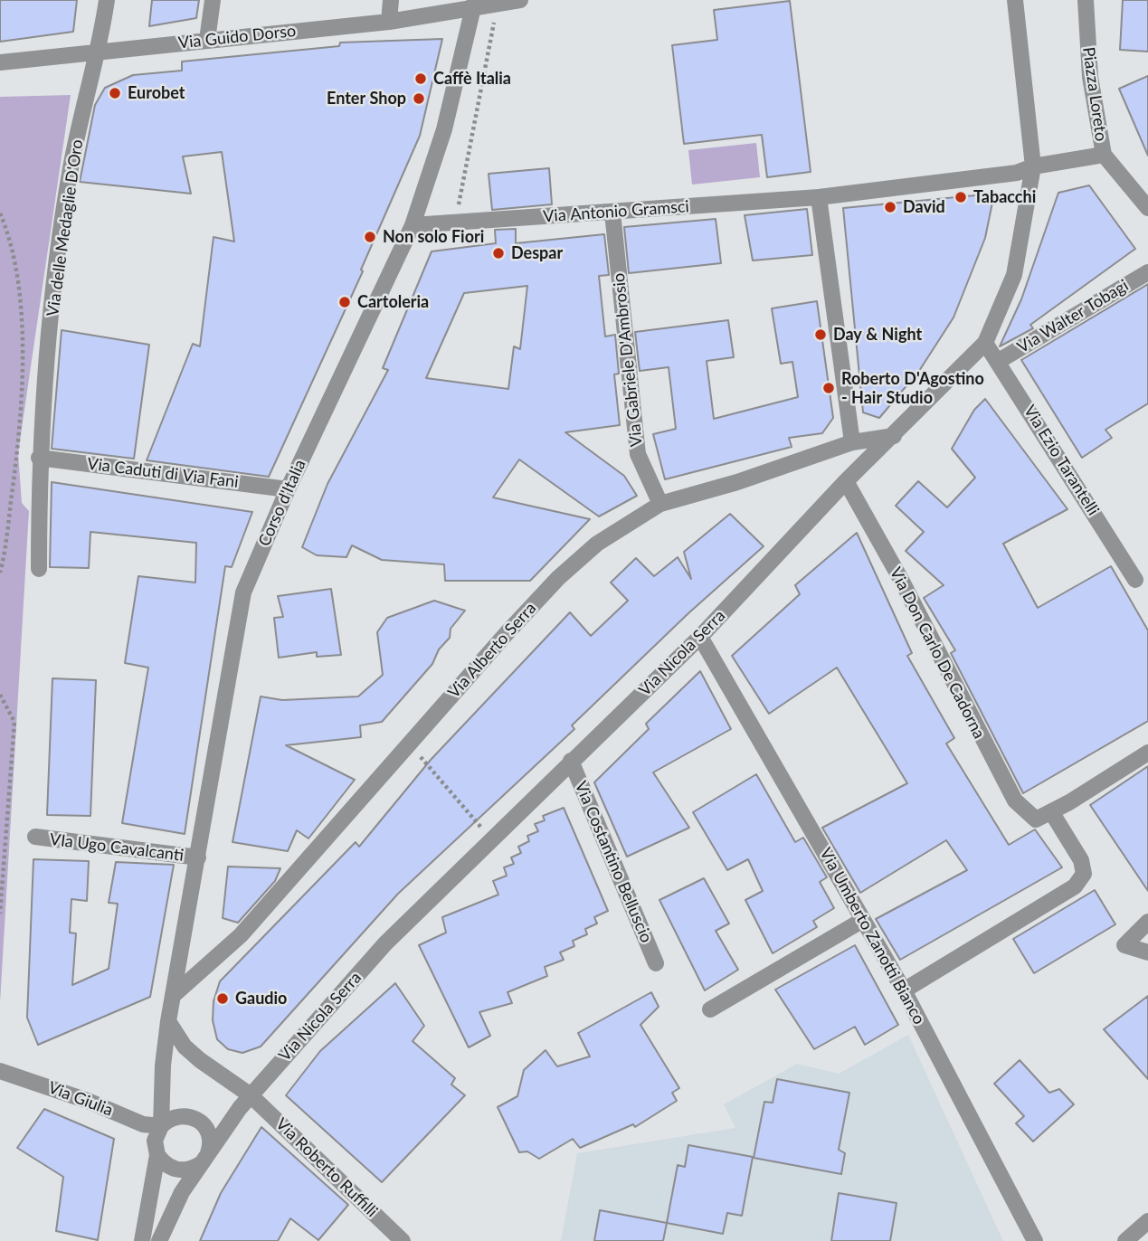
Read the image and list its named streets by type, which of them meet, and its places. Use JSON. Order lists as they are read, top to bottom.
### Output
{
  "streets": {
    "street": [
      "Via Guido Dorso",
      "Piazza Loreto",
      "Via Antonio Gramsci",
      "Via delle Medaglie D'Oro",
      "Via Walter Tobagi",
      "Via Gabriele D'Ambrosio",
      "Via Ezio Tarantelli",
      "Via Caduti di Via Fani",
      "Corso d'Italia",
      "Via Alberto Serra",
      "Via Nicola Serra",
      "Via Don Carlo De Cadorna",
      "VIa Ugo Cavalcanti",
      "Via Costantino Belluscio",
      "Via Umberto Zanotti Bianco",
      "Via Giulia",
      "Via Roberto Ruffilli"
    ]
  },
  "crossings": [
    ["Via Guido Dorso", "Via delle Medaglie D'Oro"],
    ["Via Guido Dorso", "Corso d'Italia"],
    ["Piazza Loreto", "Via Antonio Gramsci"],
    ["Piazza Loreto", "Via Nicola Serra"],
    ["Via Antonio Gramsci", "Via Gabriele D'Ambrosio"],
    ["Via Antonio Gramsci", "Corso d'Italia"],
    ["Via delle Medaglie D'Oro", "Via Caduti di Via Fani"],
    ["Via Walter Tobagi", "Via Ezio Tarantelli"],
    ["Via Gabriele D'Ambrosio", "Via Alberto Serra"],
    ["Via Ezio Tarantelli", "Via Nicola Serra"],
    ["Via Caduti di Via Fani", "Corso d'Italia"],
    ["Corso d'Italia", "Via Alberto Serra"],
    ["Corso d'Italia", "Via Nicola Serra"],
    ["Corso d'Italia", "VIa Ugo Cavalcanti"],
    ["Corso d'Italia", "Via Giulia"],
    ["Corso d'Italia", "Via Roberto Ruffilli"],
    ["Via Alberto Serra", "Via Nicola Serra"],
    ["Via Nicola Serra", "Via Don Carlo De Cadorna"],
    ["Via Nicola Serra", "Via Costantino Belluscio"],
    ["Via Nicola Serra", "Via Umberto Zanotti Bianco"],
    ["Via Nicola Serra", "Via Giulia"],
    ["Via Nicola Serra", "Via Roberto Ruffilli"]
  ],
  "places": [
    "Caffè Italia",
    "Eurobet",
    "Enter Shop",
    "Tabacchi",
    "David",
    "Non solo Fiori",
    "Despar",
    "Cartoleria",
    "Day & Night",
    "Roberto D'Agostino - Hair Studio",
    "Gaudio"
  ]
}
